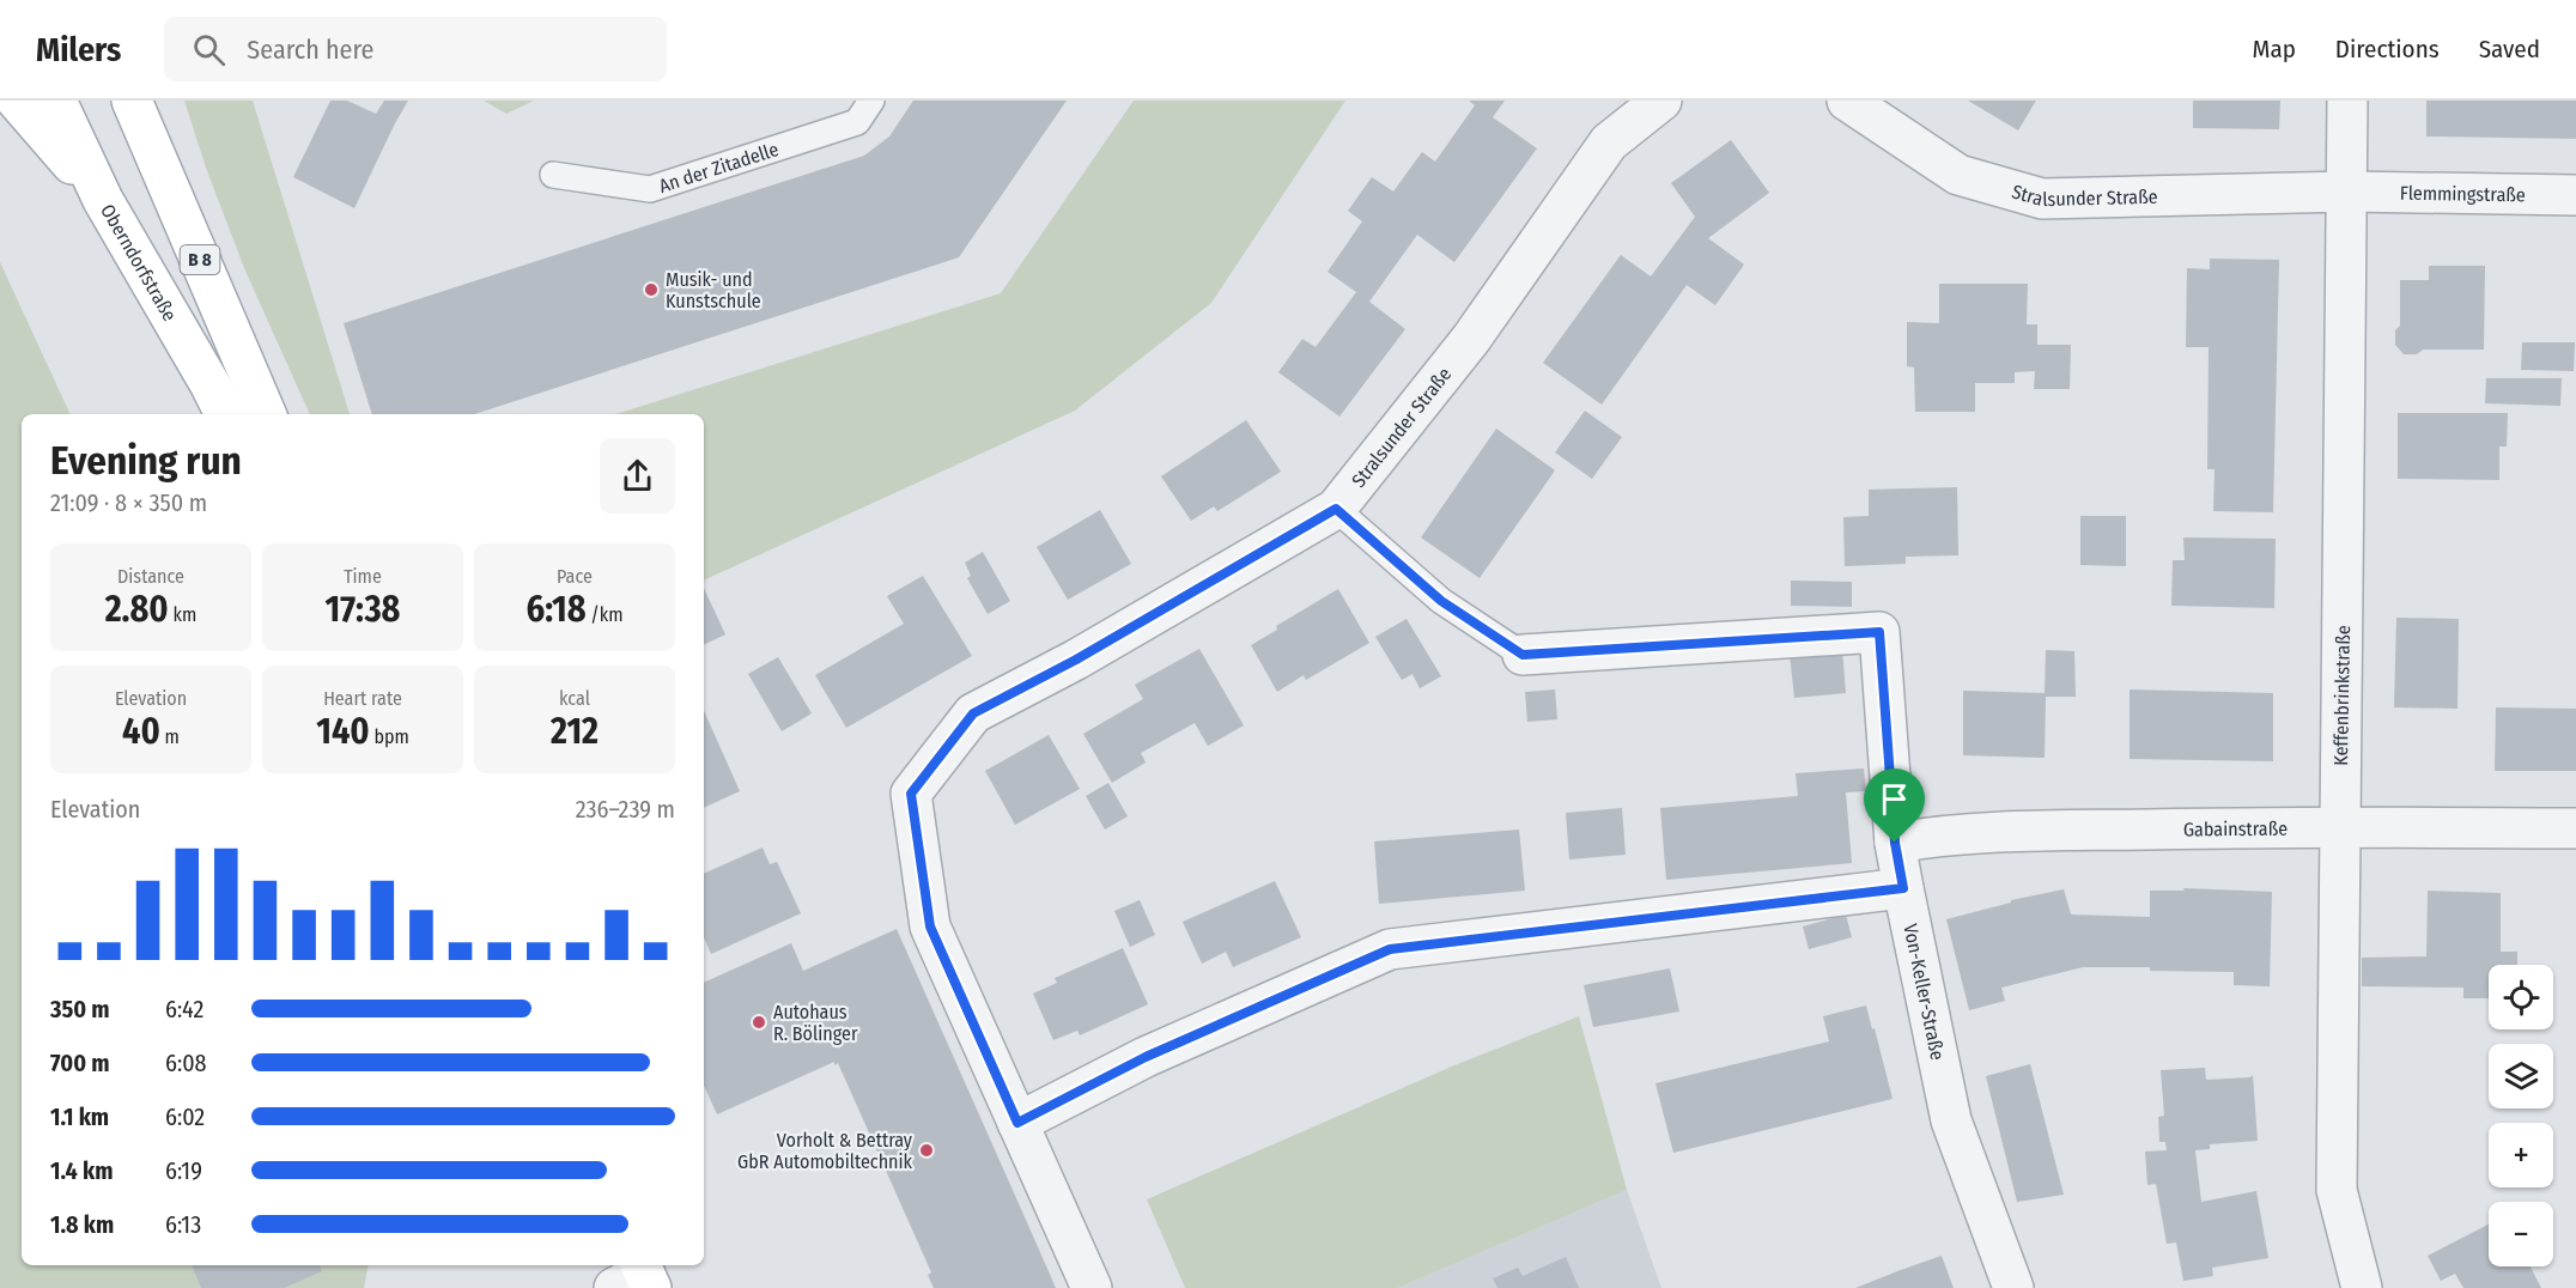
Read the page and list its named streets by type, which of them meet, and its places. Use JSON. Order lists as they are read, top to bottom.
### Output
{
  "streets": {
    "main road": ["B 8", "Oberndorfstraße"],
    "street": [
      "Stralsunder Straße",
      "Flemmingstraße",
      "Keffenbrinkstraße",
      "Gabainstraße",
      "Von-Keller-Straße"
    ],
    "lane": ["An der Zitadelle"]
  },
  "crossings": [
    ["Stralsunder Straße", "Flemmingstraße"],
    ["Stralsunder Straße", "Keffenbrinkstraße"],
    ["Stralsunder Straße", "Von-Keller-Straße"],
    ["Flemmingstraße", "Keffenbrinkstraße"],
    ["B 8", "Oberndorfstraße"],
    ["Keffenbrinkstraße", "Gabainstraße"],
    ["Gabainstraße", "Von-Keller-Straße"]
  ],
  "places": ["Musik- und Kunstschule", "Autohaus R. Bölinger", "Vorholt & Bettray GbR Automobiltechnik"],
  "page": {
    "header": "Milers",
    "search": "Search here",
    "nav": ["Map", "Directions", "Saved"],
    "heading": ["Evening run", "21:09 · 8 × 350 m"],
    "stats": [
      ["Distance", "2.80 km"],
      ["Time", "17:38"],
      ["Pace", "6:18 /km"],
      ["Elevation", "40 m"],
      ["Heart rate", "140 bpm"],
      ["kcal", "212"]
    ],
    "chart": ["Elevation", "236–239 m"],
    "map_buttons": ["+", "−"],
    "list": [
      {
        "name": "350 m",
        "note": "6:42"
      },
      {
        "name": "700 m",
        "note": "6:08"
      },
      {
        "name": "1.1 km",
        "note": "6:02"
      },
      {
        "name": "1.4 km",
        "note": "6:19"
      },
      {
        "name": "1.8 km",
        "note": "6:13"
      }
    ]
  }
}
